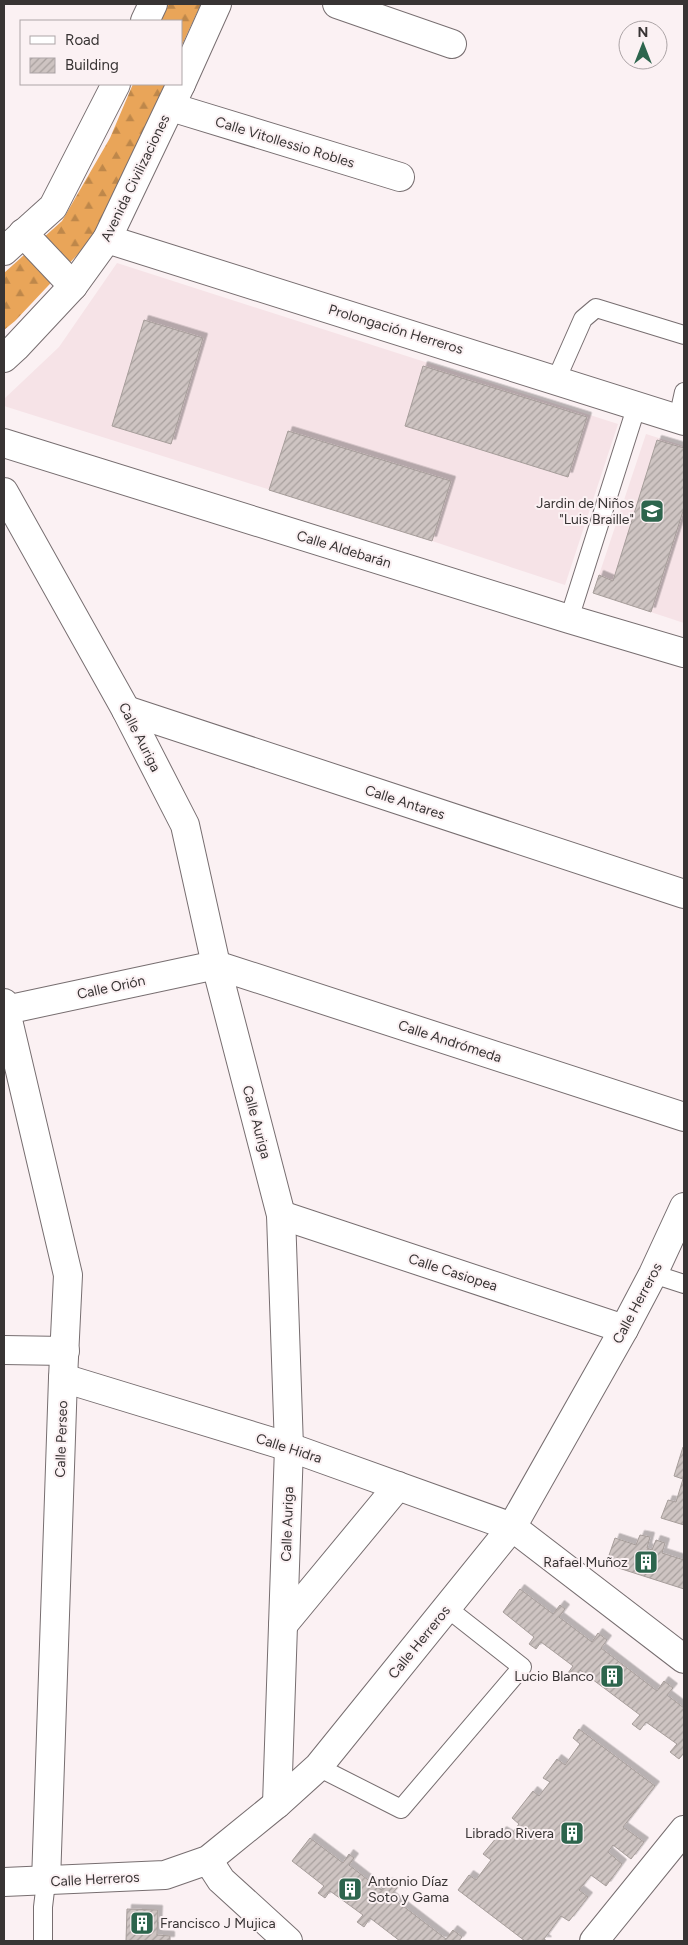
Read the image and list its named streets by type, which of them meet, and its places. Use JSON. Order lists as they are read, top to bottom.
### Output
{
  "streets": {
    "street": [
      "Calle Vitollessio Robles",
      "Avenida Civilizaciones",
      "Prolongación Herreros",
      "Calle Aldebarán",
      "Calle Auriga",
      "Calle Antares",
      "Calle Orión",
      "Calle Andrómeda",
      "Calle Casiopea",
      "Calle Herreros",
      "Calle Perseo",
      "Calle Hidra"
    ]
  },
  "crossings": [
    ["Calle Vitollessio Robles", "Avenida Civilizaciones"],
    ["Avenida Civilizaciones", "Prolongación Herreros"],
    ["Calle Auriga", "Calle Antares"],
    ["Calle Auriga", "Calle Orión"],
    ["Calle Auriga", "Calle Andrómeda"],
    ["Calle Auriga", "Calle Casiopea"],
    ["Calle Auriga", "Calle Herreros"],
    ["Calle Auriga", "Calle Hidra"],
    ["Calle Orión", "Calle Andrómeda"],
    ["Calle Orión", "Calle Perseo"],
    ["Calle Casiopea", "Calle Herreros"],
    ["Calle Herreros", "Calle Perseo"],
    ["Calle Herreros", "Calle Hidra"],
    ["Calle Perseo", "Calle Hidra"]
  ],
  "places": {
    "school or university": ["Jardin de Niños \"Luis Braille\""],
    "building": [
      "Rafael Muñoz",
      "Lucio Blanco",
      "Librado Rivera",
      "Antonio Díaz Soto y Gama",
      "Francisco J Mujica"
    ]
  },
  "legend": ["Road", "Building"],
  "north": "top"
}
